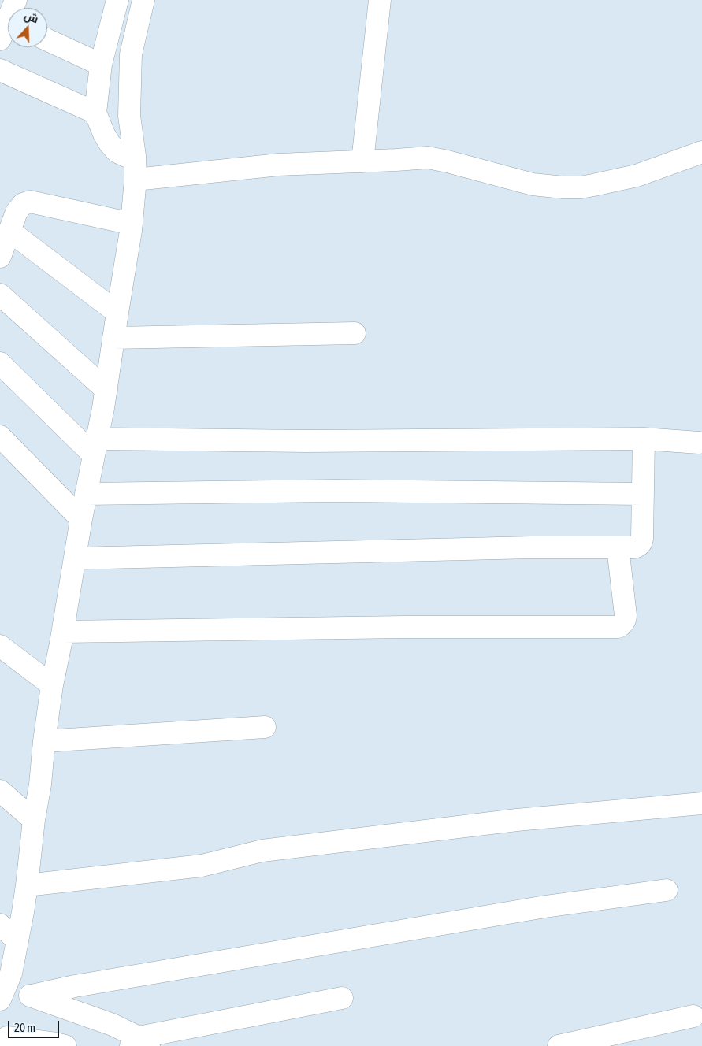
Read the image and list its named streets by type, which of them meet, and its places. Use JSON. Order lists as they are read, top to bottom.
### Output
{
  "scale_bar": "20 m",
  "north": "top"
}
